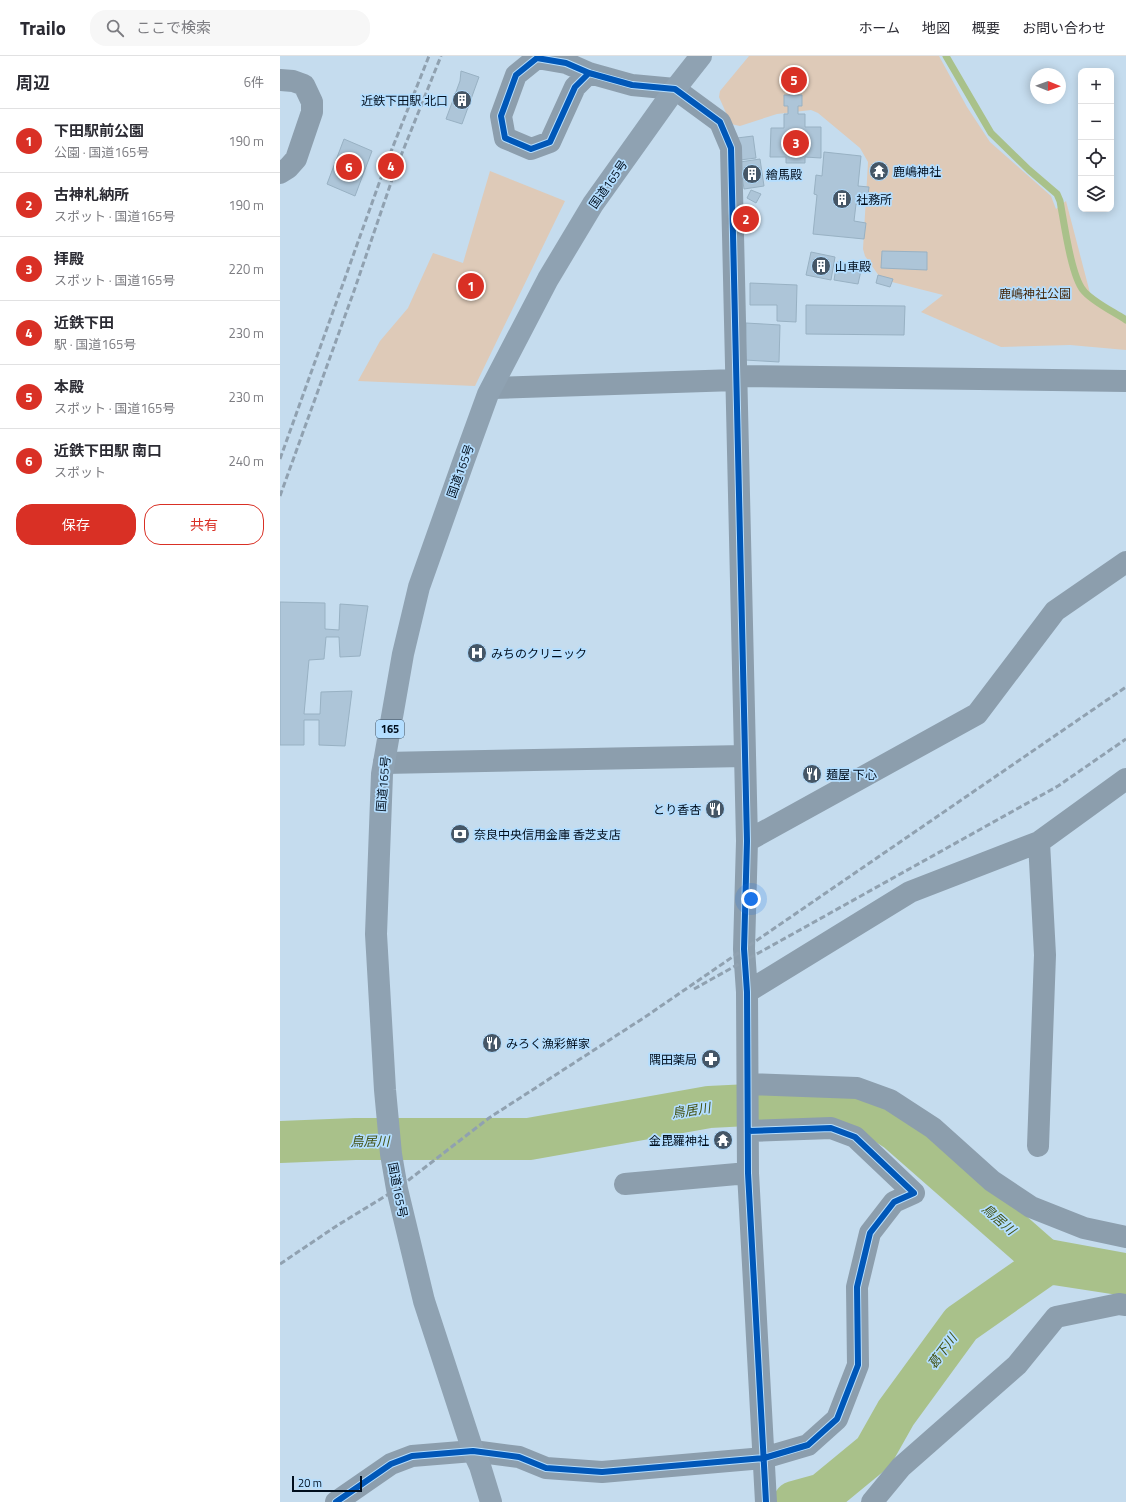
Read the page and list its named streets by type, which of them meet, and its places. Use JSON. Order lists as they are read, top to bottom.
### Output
{
  "streets": {
    "highway": ["国道165号", "165"]
  },
  "water": ["鳥居川", "葛下川"],
  "parks": ["鹿嶋神社公園"],
  "places": {
    "building": [
      "近鉄下田駅 北口",
      "繪馬殿",
      "社務所",
      "山車殿"
    ],
    "temple": ["鹿嶋神社", "金毘羅神社"],
    "hospital": ["みちのクリニック"],
    "restaurant": ["麺屋 下心", "とり香杏", "みろく漁彩鮮家"],
    "bank": ["奈良中央信用金庫 香芝支店"],
    "pharmacy": ["隅田薬局"]
  },
  "scale_bar": "20 m",
  "north": "right",
  "page": {
    "header": "Trailo",
    "search": "ここで検索",
    "nav": [
      "ホーム",
      "地図",
      "概要",
      "お問い合わせ"
    ],
    "heading": ["周辺", "6件"],
    "pins": [
      "5",
      "3",
      "4",
      "6",
      "2",
      "1"
    ],
    "map_buttons": ["+", "−"],
    "list": [
      {
        "mark": "1",
        "name": "下田駅前公園",
        "note": "公園 · 国道165号",
        "value": "190 m"
      },
      {
        "mark": "2",
        "name": "古神札納所",
        "note": "スポット · 国道165号",
        "value": "190 m"
      },
      {
        "mark": "3",
        "name": "拝殿",
        "note": "スポット · 国道165号",
        "value": "220 m"
      },
      {
        "mark": "4",
        "name": "近鉄下田",
        "note": "駅 · 国道165号",
        "value": "230 m"
      },
      {
        "mark": "5",
        "name": "本殿",
        "note": "スポット · 国道165号",
        "value": "230 m"
      },
      {
        "mark": "6",
        "name": "近鉄下田駅 南口",
        "note": "スポット",
        "value": "240 m"
      }
    ],
    "buttons": ["保存", "共有"],
    "scale": "20 m"
  }
}
